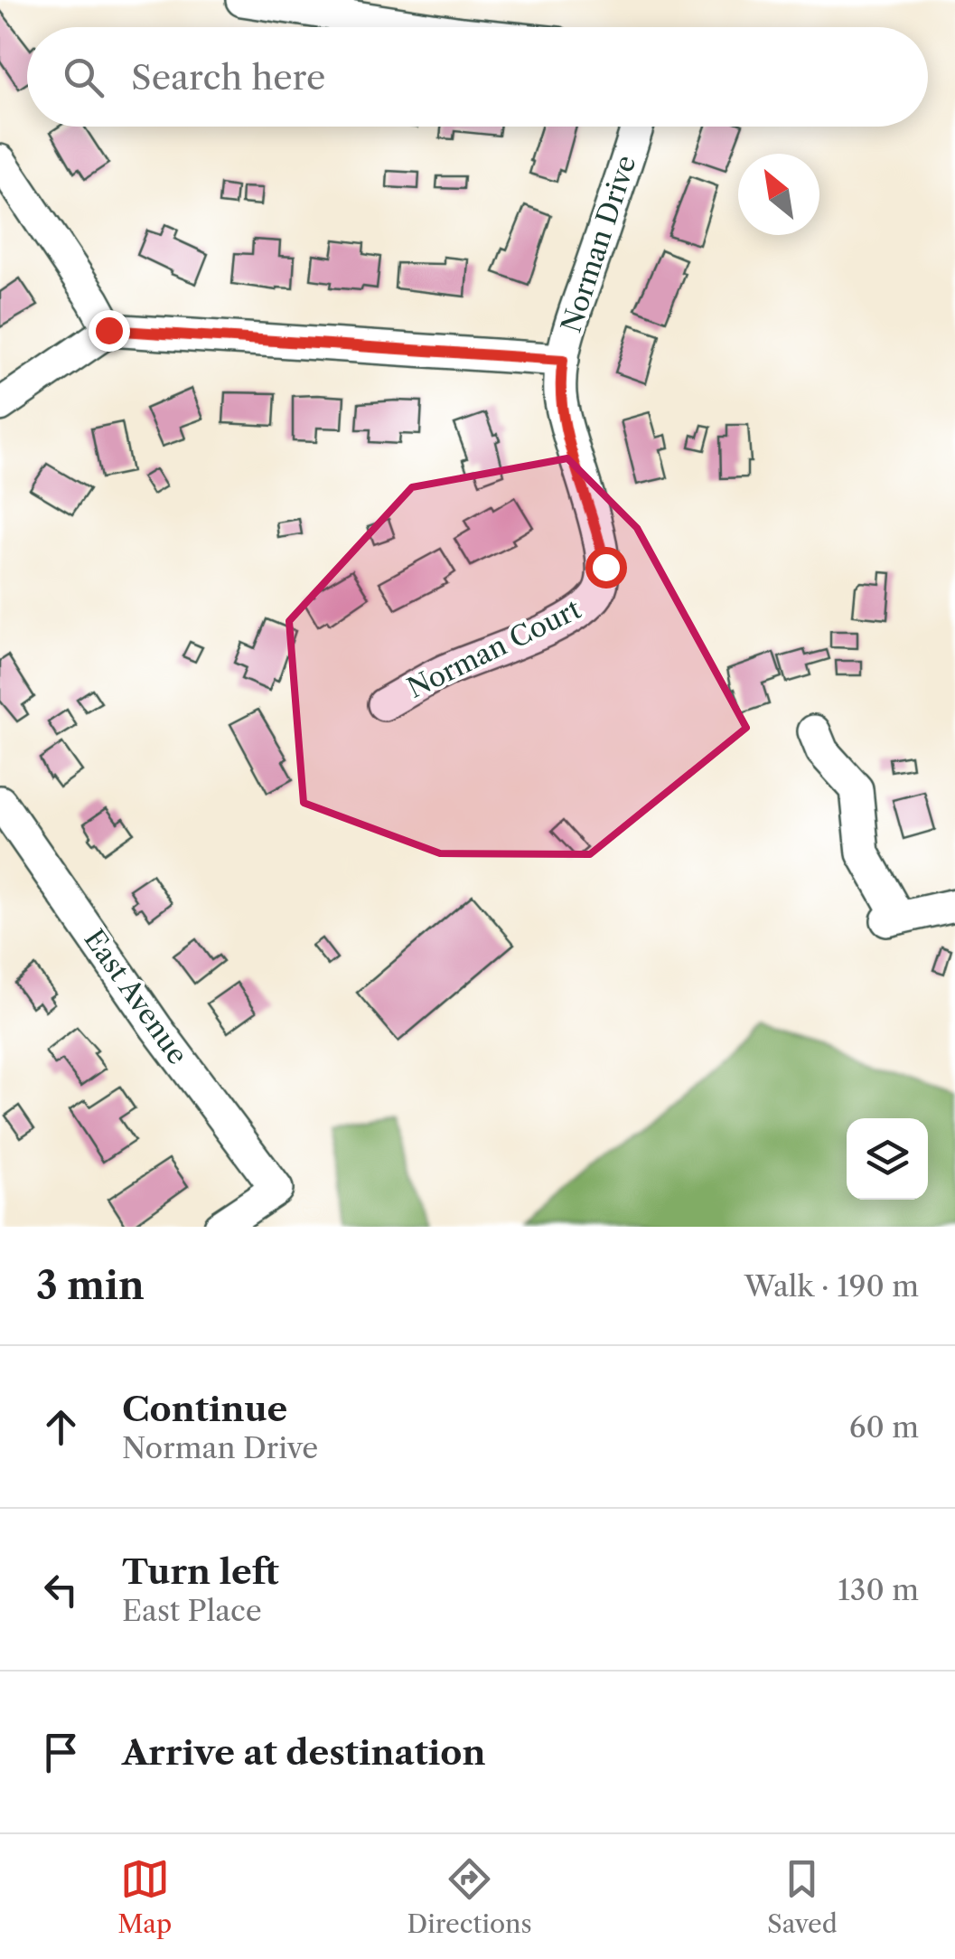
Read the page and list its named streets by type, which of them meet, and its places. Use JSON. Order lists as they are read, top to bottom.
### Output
{
  "streets": {
    "street": ["Norman Drive", "Norman Court", "East Avenue"]
  },
  "crossings": [
    ["Norman Drive", "Norman Court"]
  ],
  "north": "top left",
  "page": {
    "search": "Search here",
    "heading": ["3 min", "Walk · 190 m"],
    "list": [
      ["Continue", "Norman Drive", "60 m"],
      ["Turn left", "East Place", "130 m"],
      "Arrive at destination"
    ],
    "nav": ["Map", "Directions", "Saved"]
  }
}
